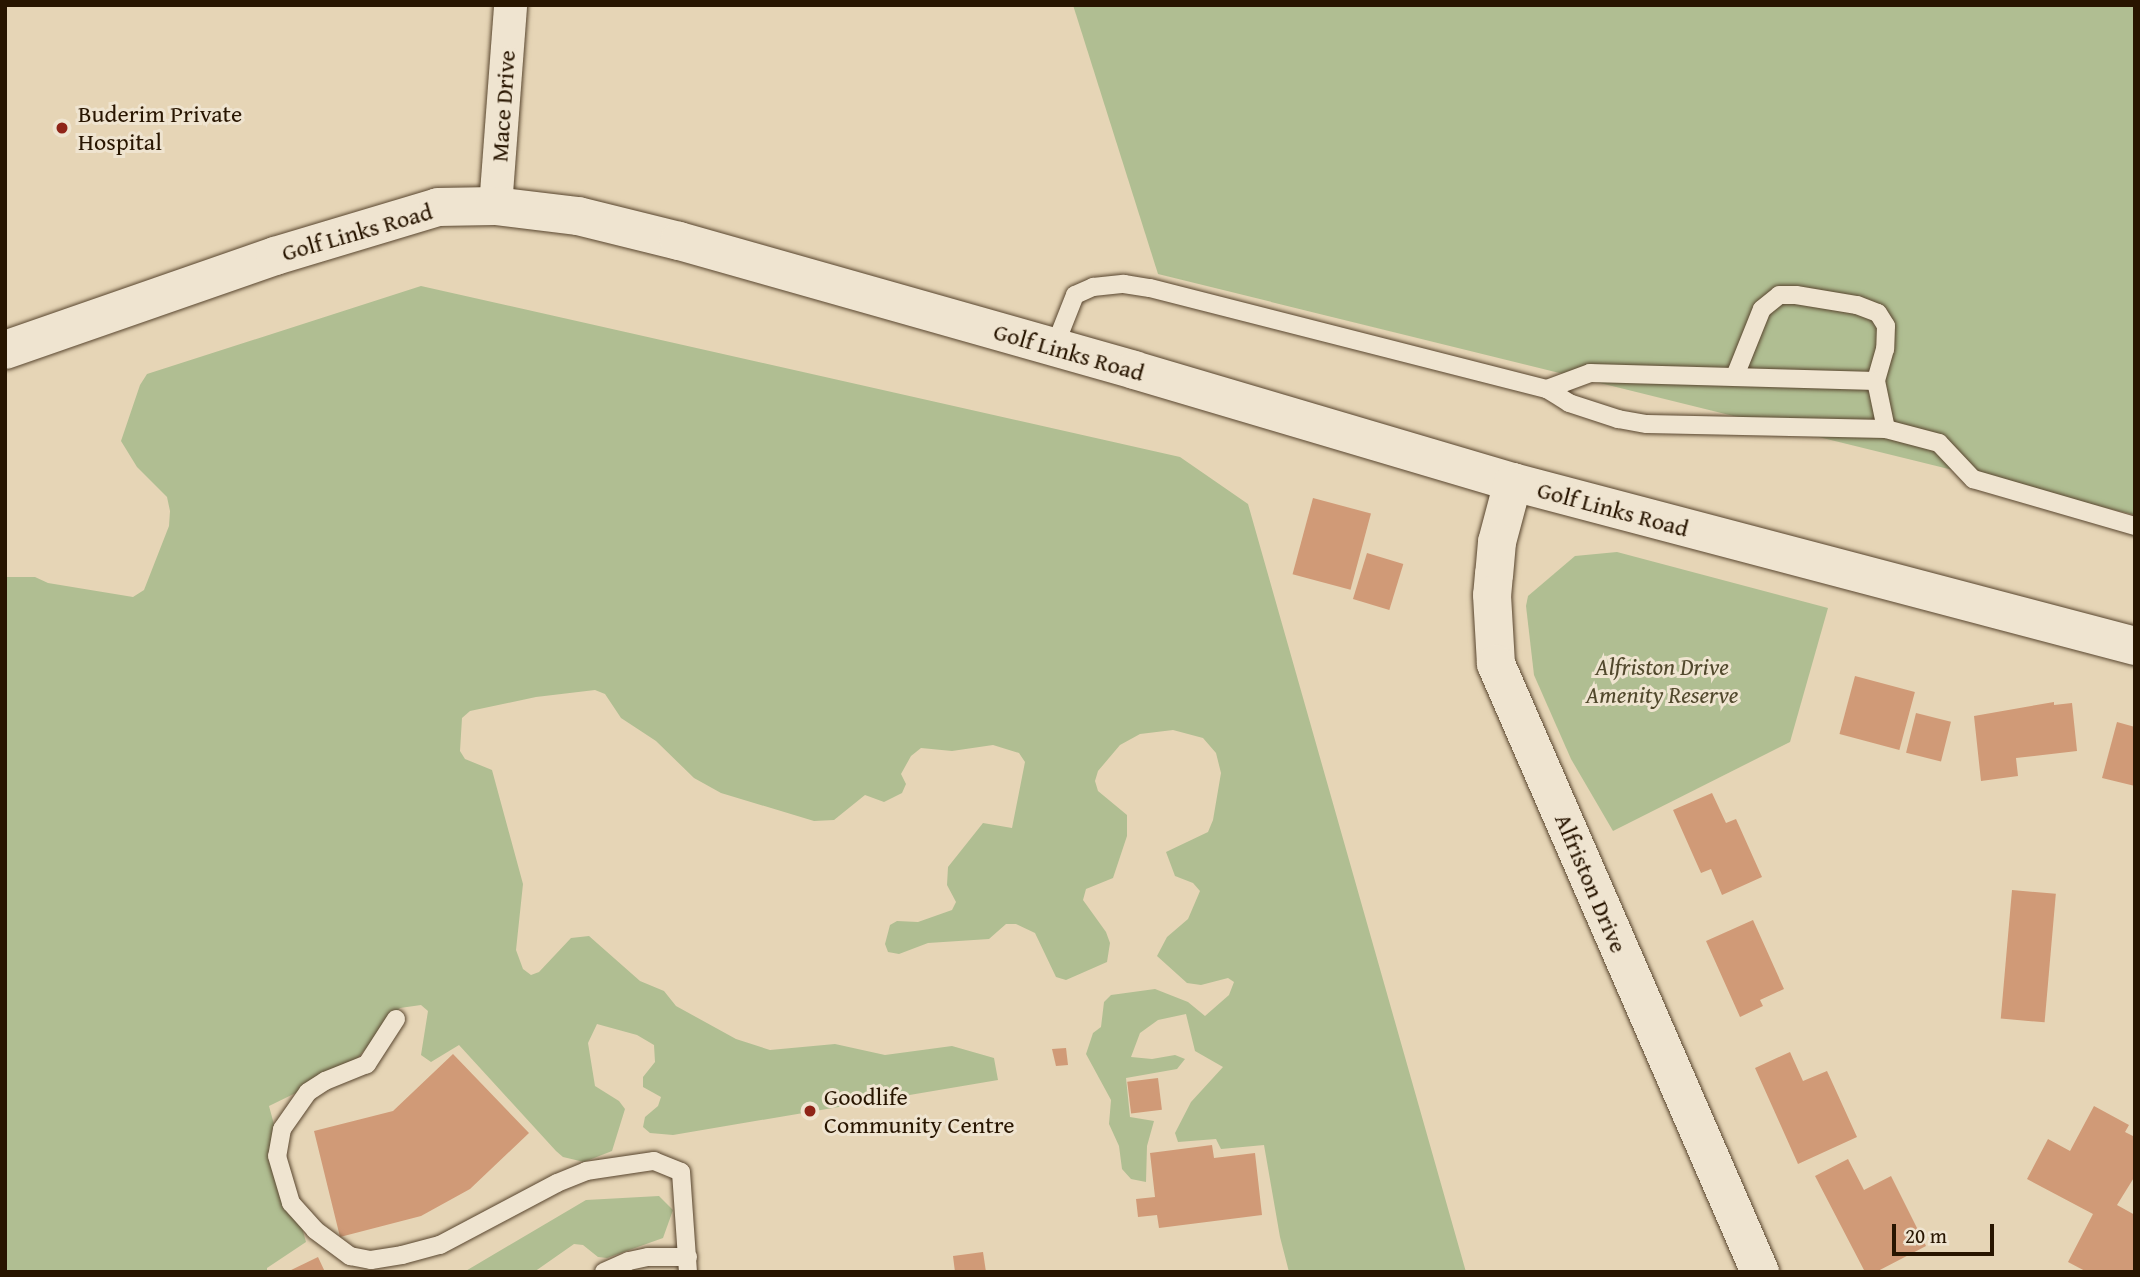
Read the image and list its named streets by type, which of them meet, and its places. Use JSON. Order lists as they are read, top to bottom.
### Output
{
  "streets": {
    "main road": ["Golf Links Road", "Alfriston Drive"],
    "street": ["Mace Drive"]
  },
  "crossings": [
    ["Mace Drive", "Golf Links Road"],
    ["Golf Links Road", "Alfriston Drive"]
  ],
  "parks": ["Alfriston Drive Amenity Reserve"],
  "places": ["Buderim Private Hospital", "Goodlife Community Centre"],
  "scale_bar": "20 m"
}
